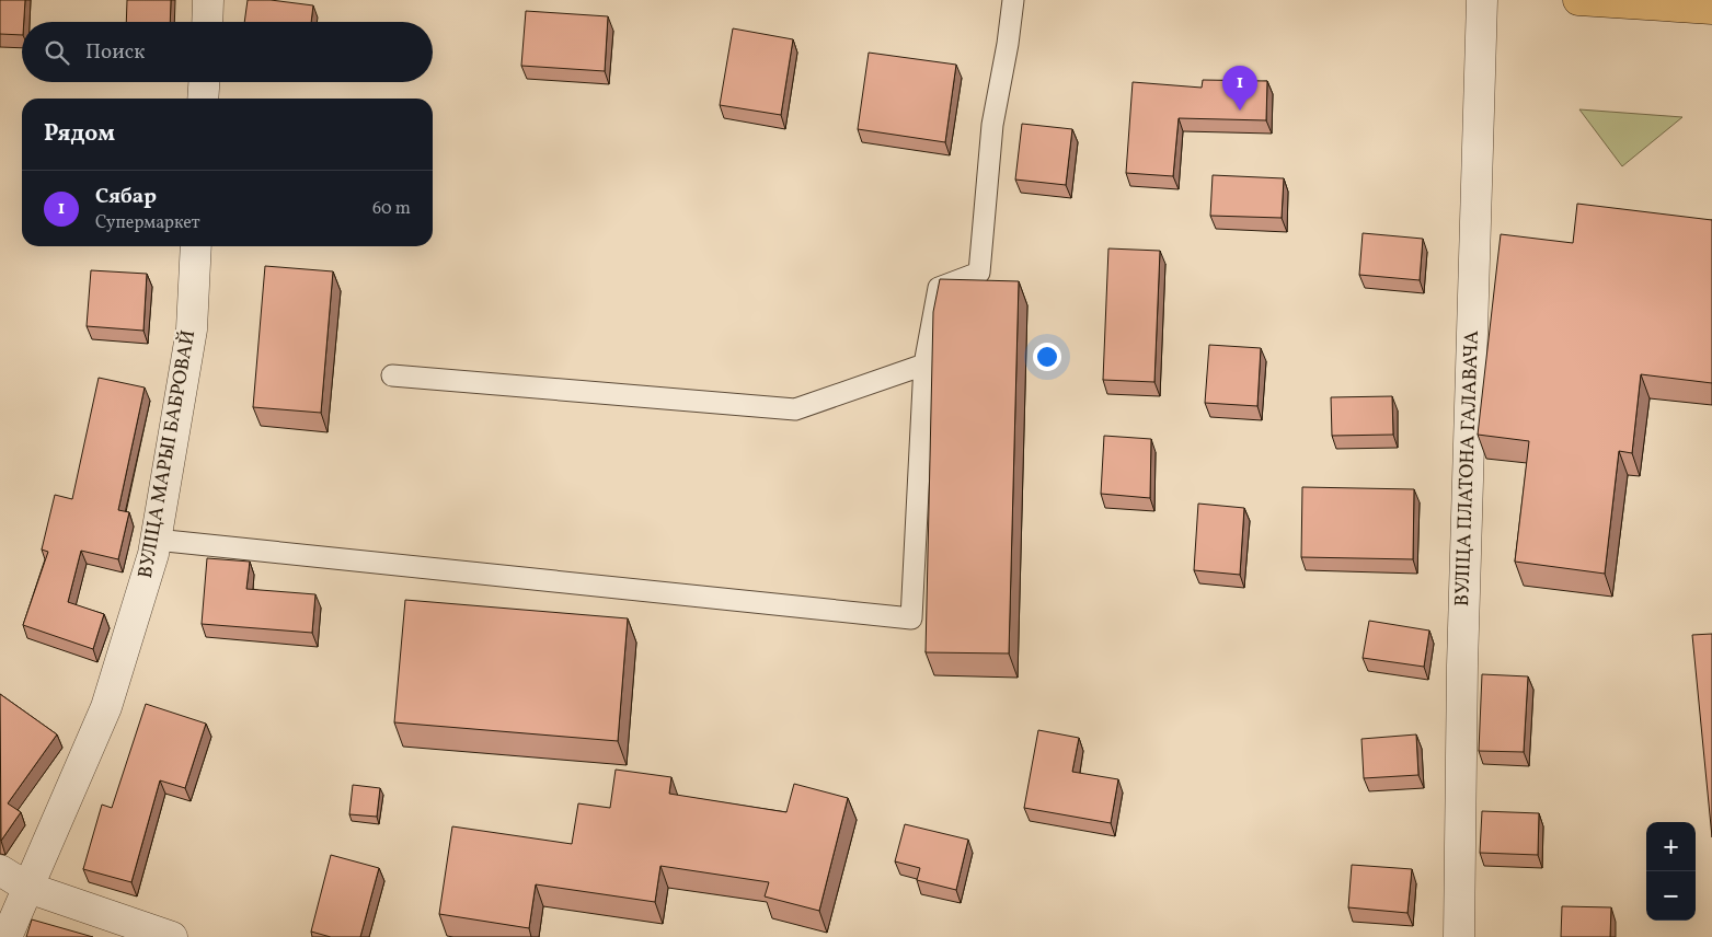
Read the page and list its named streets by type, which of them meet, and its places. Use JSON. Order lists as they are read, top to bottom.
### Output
{
  "streets": {
    "street": ["ВУЛІЦА МАРЫІ БАБРОВАЙ", "ВУЛІЦА ПЛАТОНА ГАЛАВАЧА"]
  },
  "page": {
    "search": "Поиск",
    "pins": "1",
    "heading": "Рядом",
    "list": [
      {
        "mark": "1",
        "name": "Сябар",
        "note": "Супермаркет",
        "value": "60 m"
      }
    ],
    "map_buttons": ["+", "−"]
  }
}
